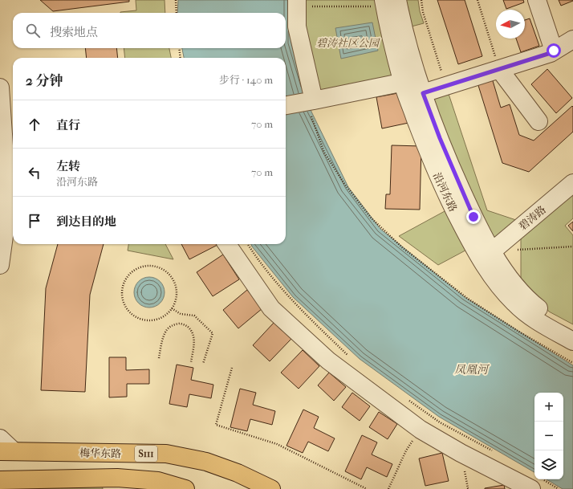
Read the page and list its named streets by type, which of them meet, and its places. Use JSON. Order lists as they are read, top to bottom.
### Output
{
  "streets": {
    "main road": ["梅华东路", "S111"],
    "street": ["沿河东路", "碧涛路"]
  },
  "crossings": [
    ["沿河东路", "碧涛路"]
  ],
  "water": ["凤凰河"],
  "parks": ["碧涛社区公园"],
  "north": "left",
  "page": {
    "search": "搜索地点",
    "heading": ["2 分钟", "步行 · 140 m"],
    "list": [
      ["直行", "70 m"],
      ["左转", "沿河东路", "70 m"],
      "到达目的地"
    ],
    "map_buttons": ["+", "−"]
  }
}
